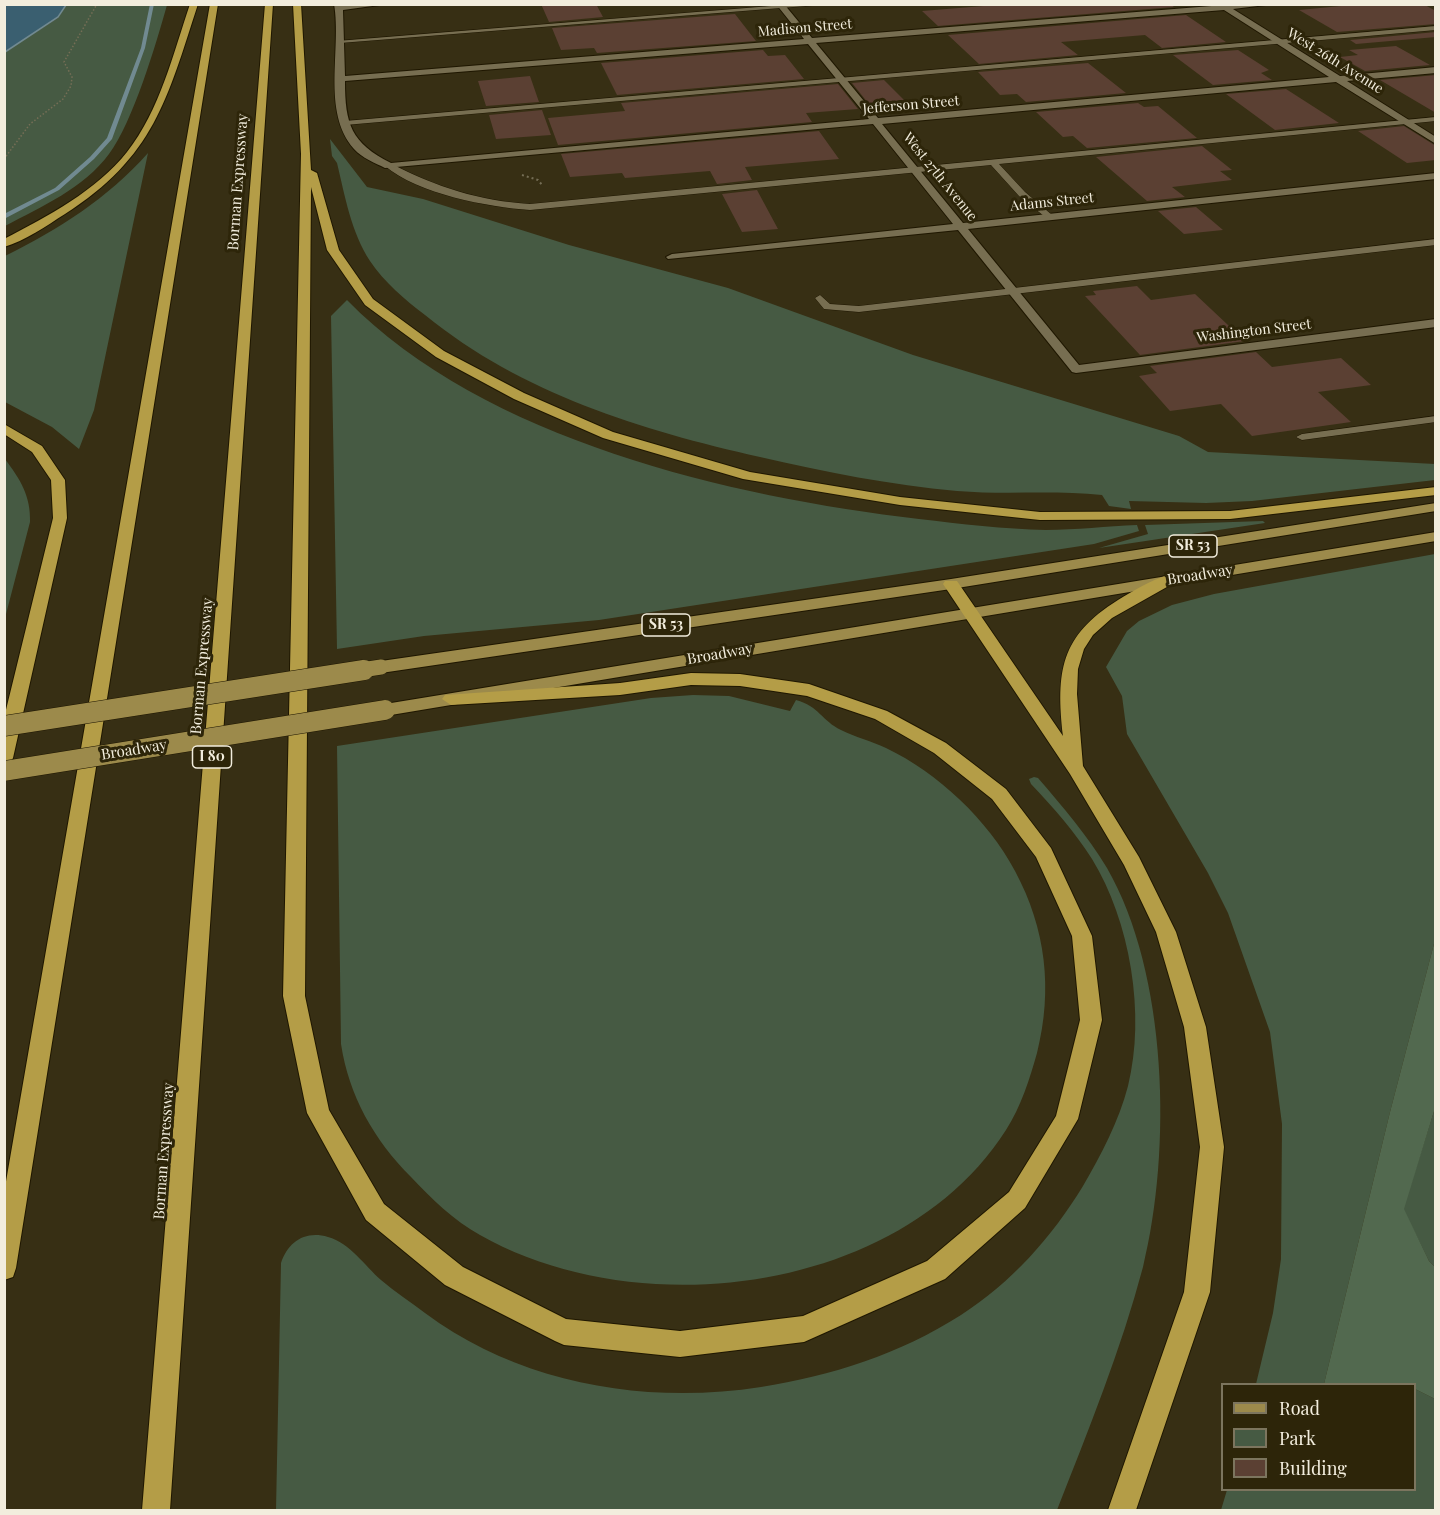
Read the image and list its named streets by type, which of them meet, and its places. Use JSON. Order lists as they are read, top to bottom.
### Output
{
  "streets": {
    "highway": ["Borman Expressway", "I 80"],
    "main road": ["SR 53", "Broadway"],
    "street": [
      "Madison Street",
      "West 26th Avenue",
      "Jefferson Street",
      "West 27th Avenue",
      "Adams Street",
      "Washington Street"
    ]
  },
  "crossings": [
    ["Madison Street", "West 26th Avenue"],
    ["Madison Street", "West 27th Avenue"],
    ["West 26th Avenue", "Jefferson Street"],
    ["Jefferson Street", "West 27th Avenue"],
    ["West 27th Avenue", "Adams Street"],
    ["West 27th Avenue", "Washington Street"]
  ],
  "legend": ["Road", "Park", "Building"]
}
